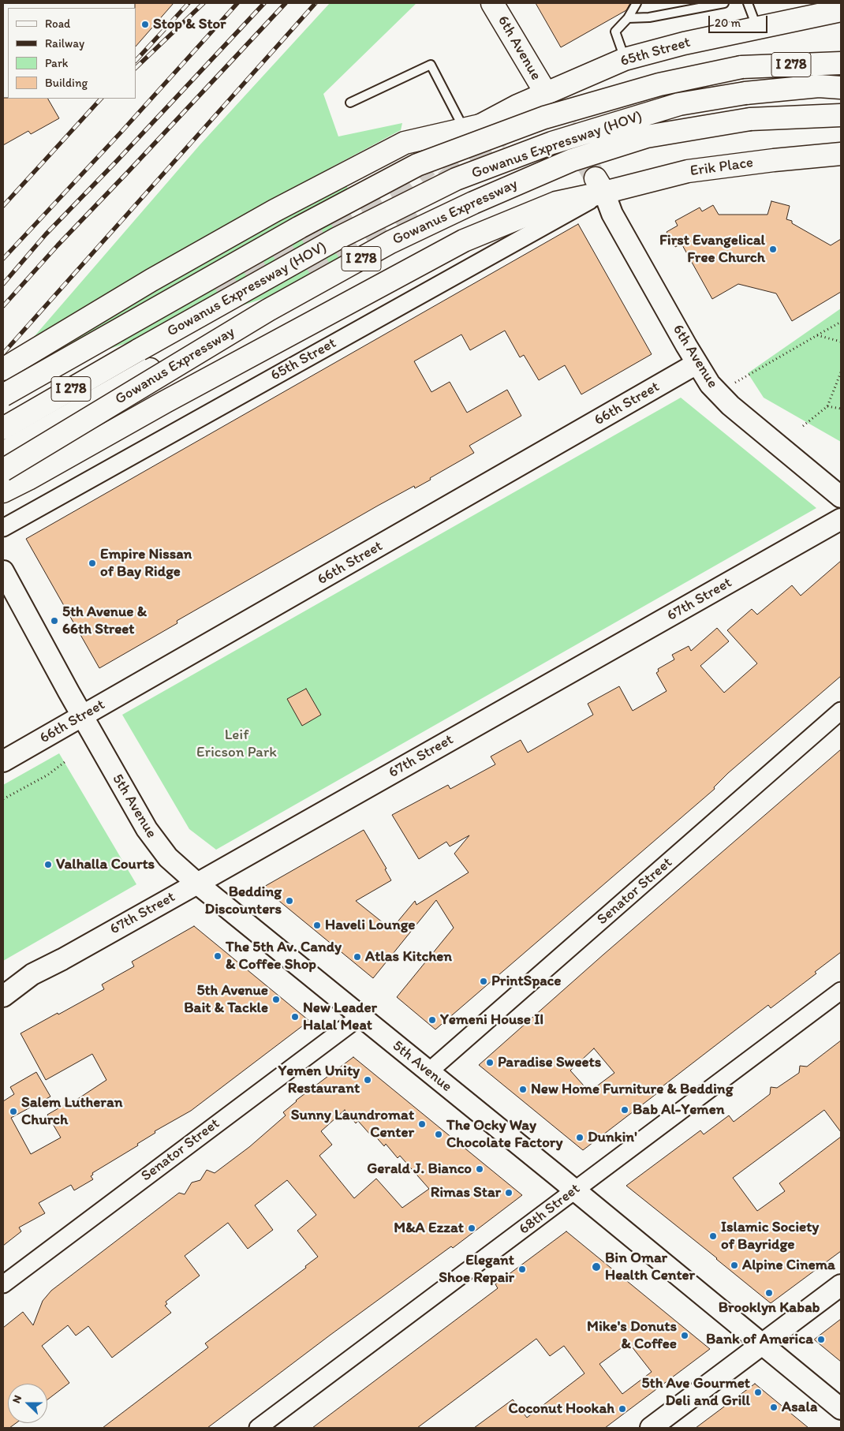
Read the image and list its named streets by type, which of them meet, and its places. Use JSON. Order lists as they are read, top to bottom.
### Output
{
  "streets": {
    "main road": [
      "6th Avenue",
      "65th Street",
      "I 278",
      "Gowanus Expressway (HOV)",
      "Erik Place",
      "Gowanus Expressway"
    ],
    "street": [
      "66th Street",
      "67th Street",
      "5th Avenue",
      "Senator Street",
      "68th Street"
    ]
  },
  "crossings": [
    ["6th Avenue", "65th Street"],
    ["6th Avenue", "Erik Place"],
    ["6th Avenue", "66th Street"],
    ["65th Street", "Erik Place"],
    ["66th Street", "5th Avenue"],
    ["67th Street", "5th Avenue"],
    ["5th Avenue", "Senator Street"],
    ["5th Avenue", "68th Street"]
  ],
  "parks": ["Leif Ericson Park"],
  "places": [
    "Stop & Stor",
    "First Evangelical Free Church",
    "Empire Nissan of Bay Ridge",
    "5th Avenue & 66th Street",
    "Valhalla Courts",
    "Bedding Discounters",
    "Haveli Lounge",
    "The 5th Av. Candy & Coffee Shop",
    "Atlas Kitchen",
    "PrintSpace",
    "5th Avenue Bait & Tackle",
    "New Leader Halal Meat",
    "Yemeni House II",
    "Paradise Sweets",
    "Yemen Unity Restaurant",
    "New Home Furniture & Bedding",
    "Bab Al-Yemen",
    "Salem Lutheran Church",
    "Sunny Laundromat Center",
    "The Ocky Way Chocolate Factory",
    "Dunkin'",
    "Gerald J. Bianco",
    "Rimas Star",
    "M&A Ezzat",
    "Islamic Society of Bayridge",
    "Alpine Cinema",
    "Bin Omar Health Center",
    "Elegant Shoe Repair",
    "Brooklyn Kabab",
    "Mike's Donuts & Coffee",
    "Bank of America",
    "5th Ave Gourmet Deli and Grill",
    "Asala",
    "Coconut Hookah"
  ],
  "legend": [
    "Road",
    "Railway",
    "Park",
    "Building"
  ],
  "scale_bar": "20 m",
  "north": "left"
}
